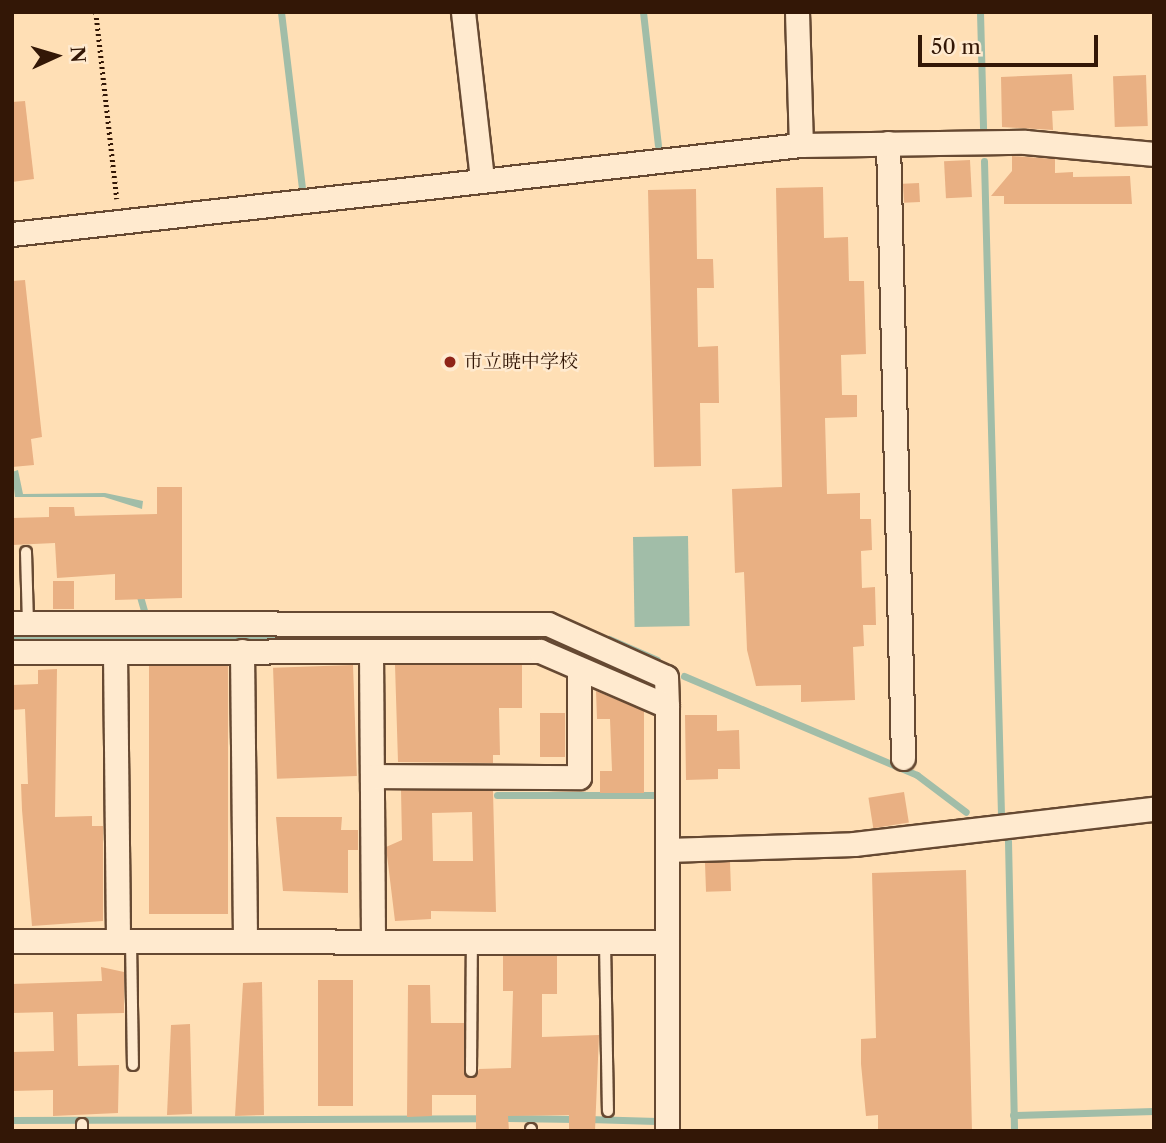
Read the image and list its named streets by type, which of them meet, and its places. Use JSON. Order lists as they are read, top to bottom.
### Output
{
  "places": ["市立暁中学校"],
  "scale_bar": "50 m",
  "north": "right"
}
